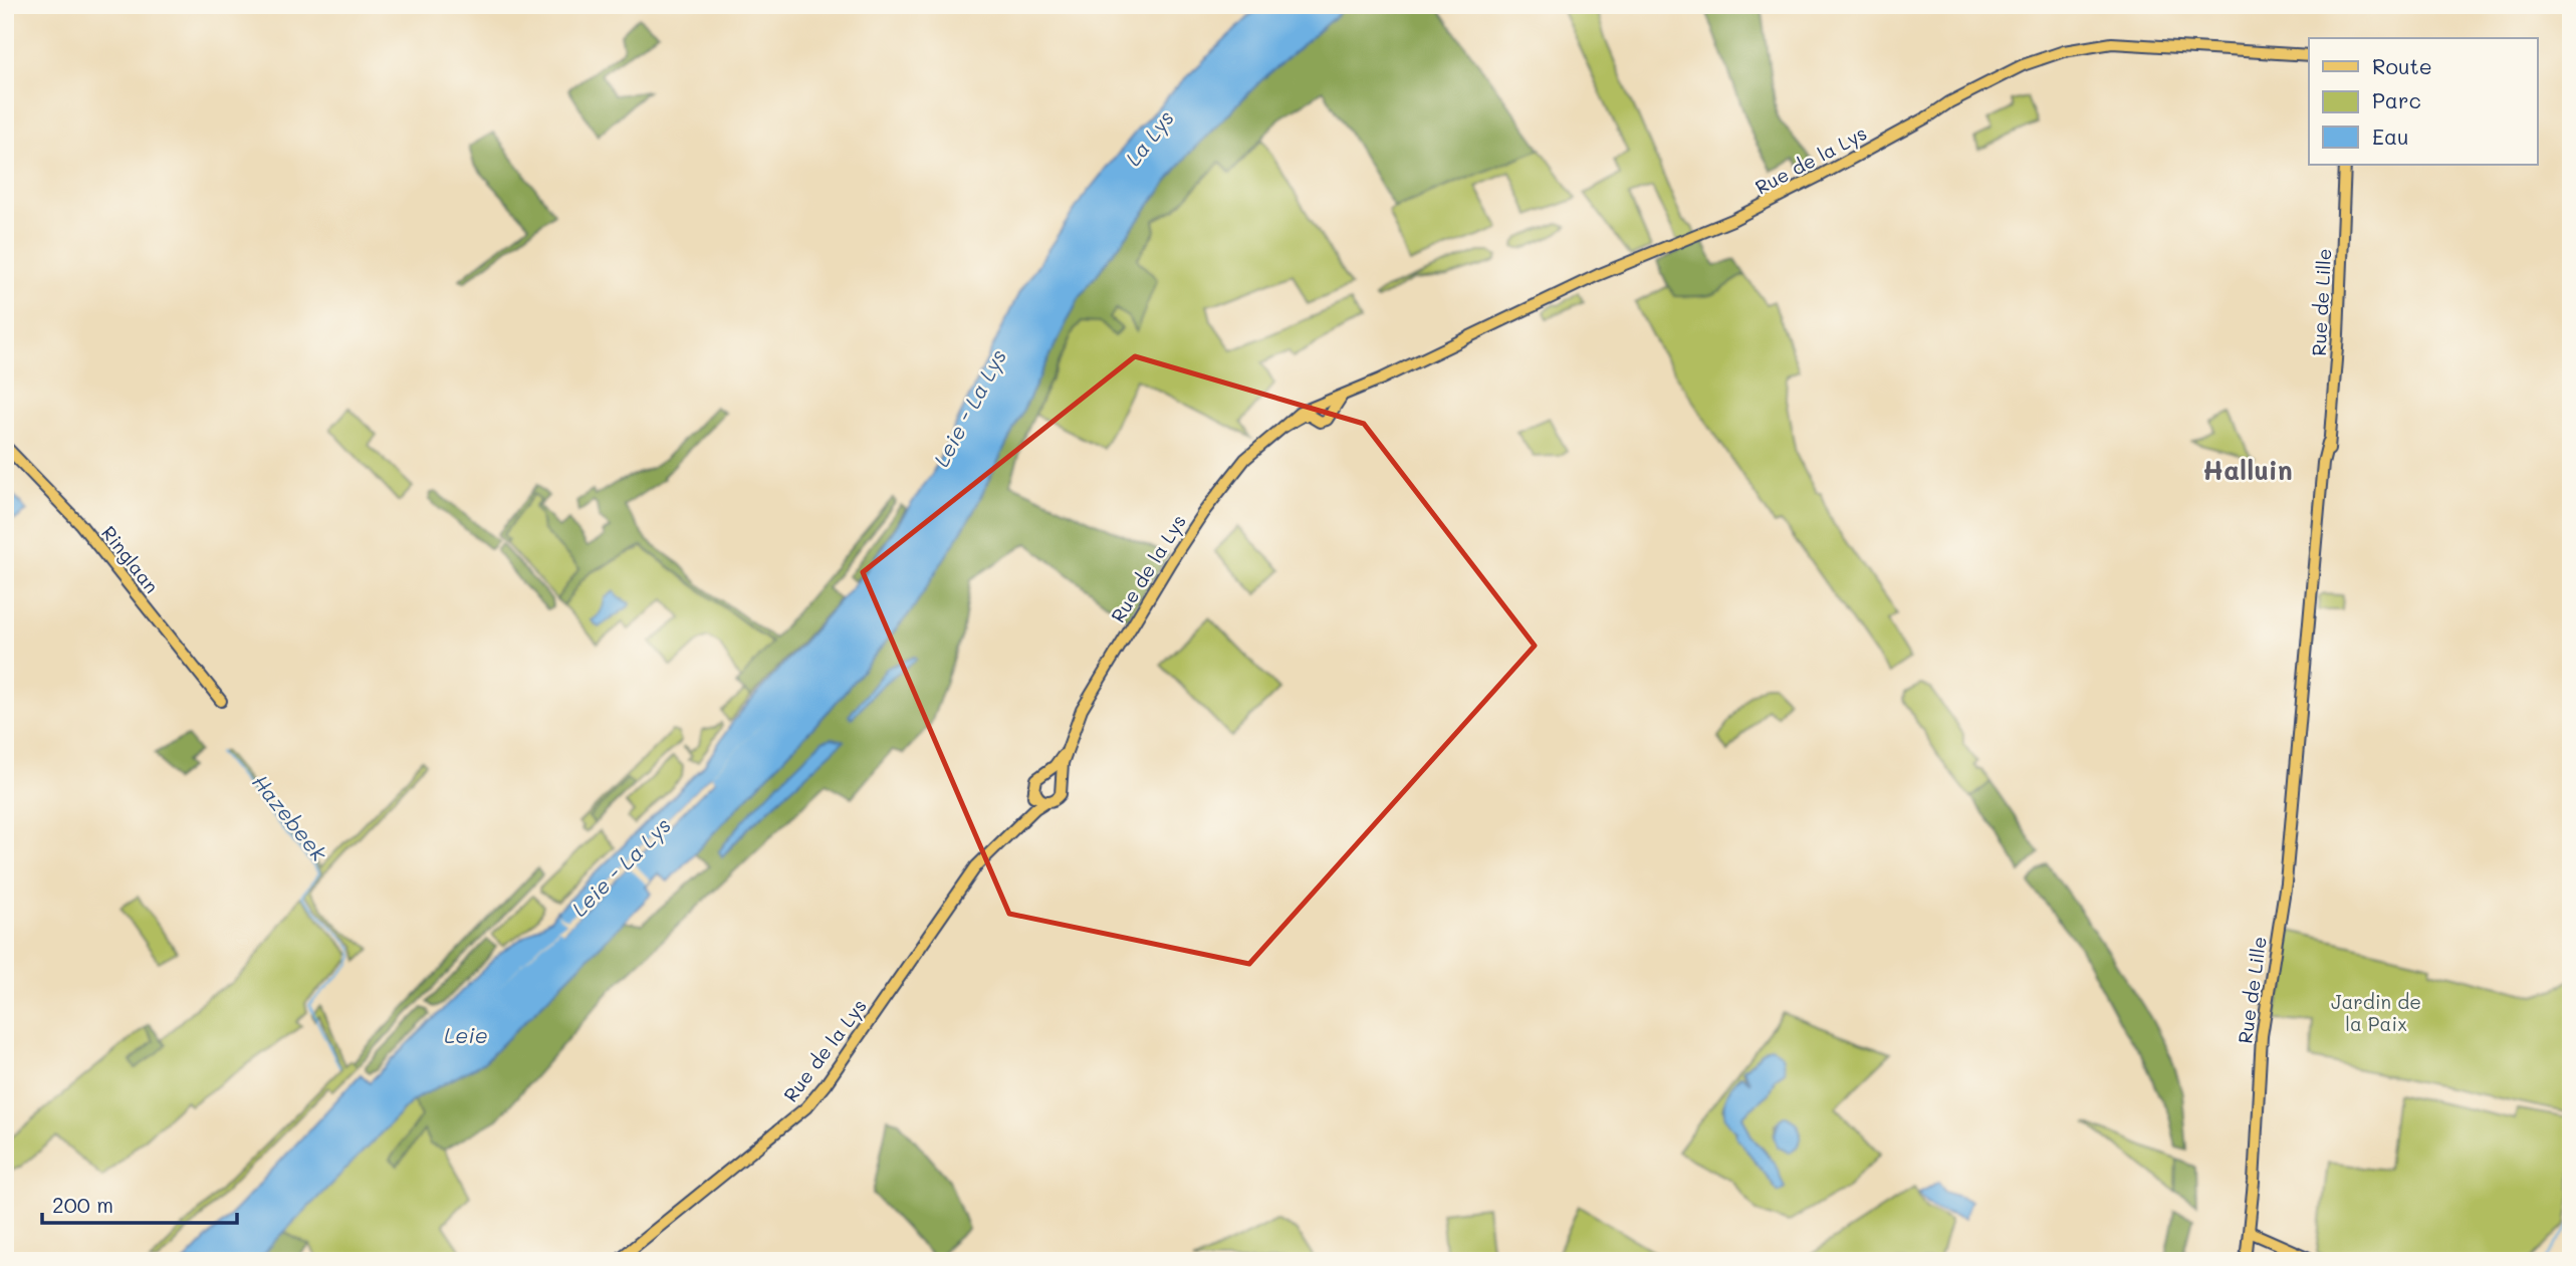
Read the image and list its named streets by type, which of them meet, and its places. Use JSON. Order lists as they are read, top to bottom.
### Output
{
  "streets": {
    "main road": ["Rue de la Lys", "Rue de Lille", "Ringlaan"]
  },
  "districts": ["Halluin"],
  "water": [
    "La Lys",
    "Leie - La Lys",
    "Hazebeek",
    "Leie"
  ],
  "parks": ["Jardin de la Paix"],
  "legend": ["Route", "Parc", "Eau"],
  "scale_bar": "200 m"
}
